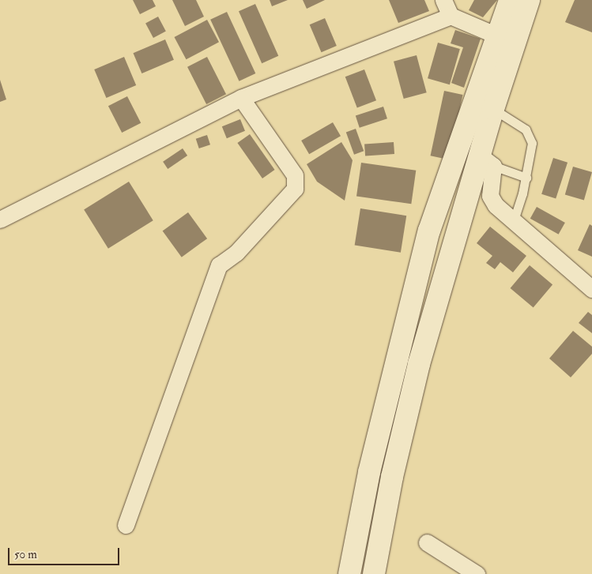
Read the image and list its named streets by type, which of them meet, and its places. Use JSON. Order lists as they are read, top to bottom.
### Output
{
  "scale_bar": "50 m"
}
